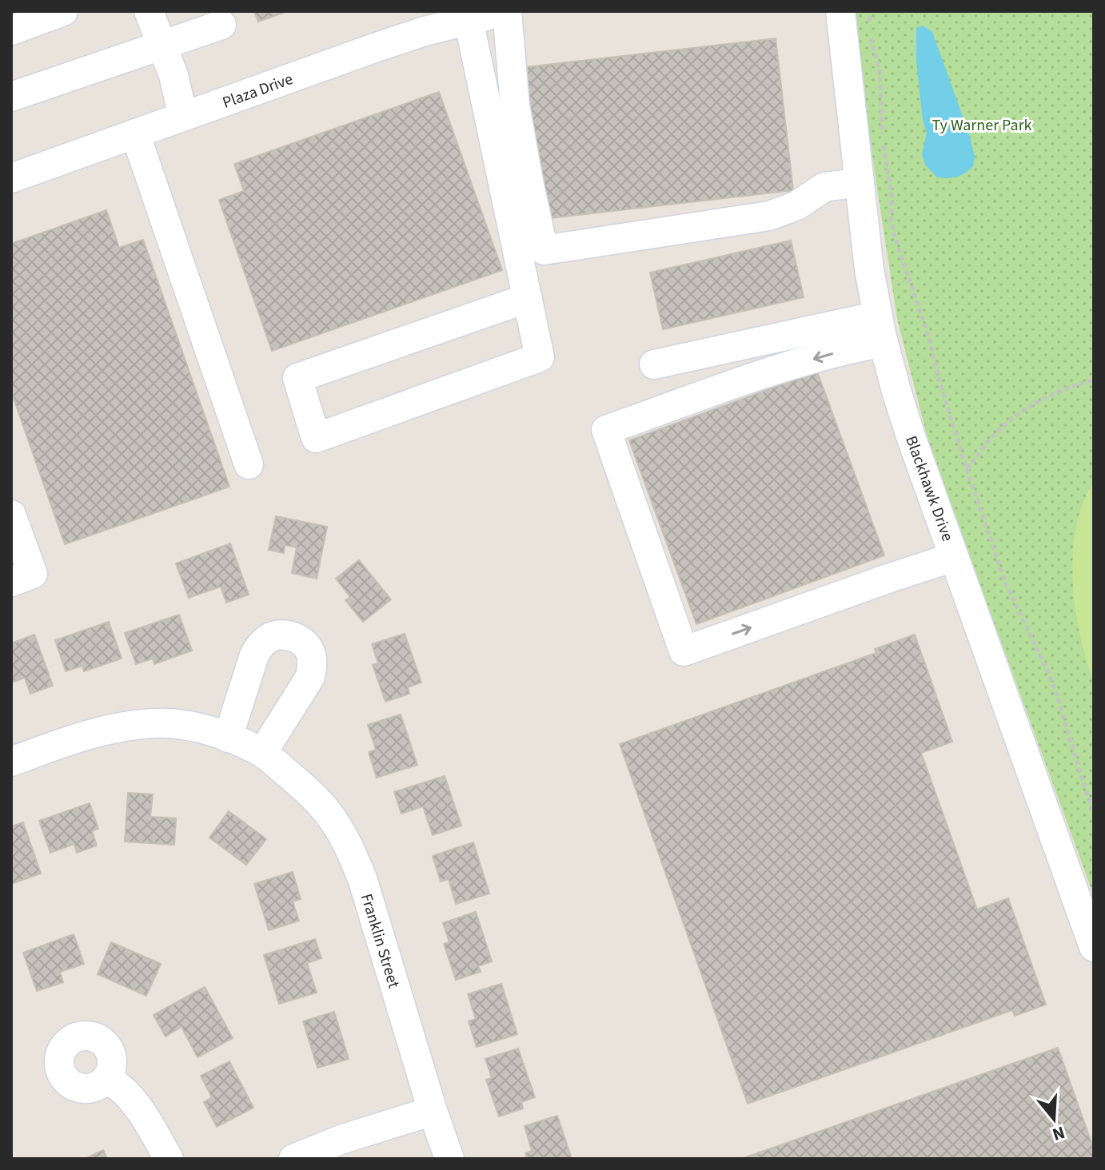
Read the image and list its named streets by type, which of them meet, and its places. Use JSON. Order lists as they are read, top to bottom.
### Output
{
  "streets": {
    "street": ["Plaza Drive", "Blackhawk Drive", "Franklin Street"]
  },
  "parks": ["Ty Warner Park"],
  "north": "bottom"
}
